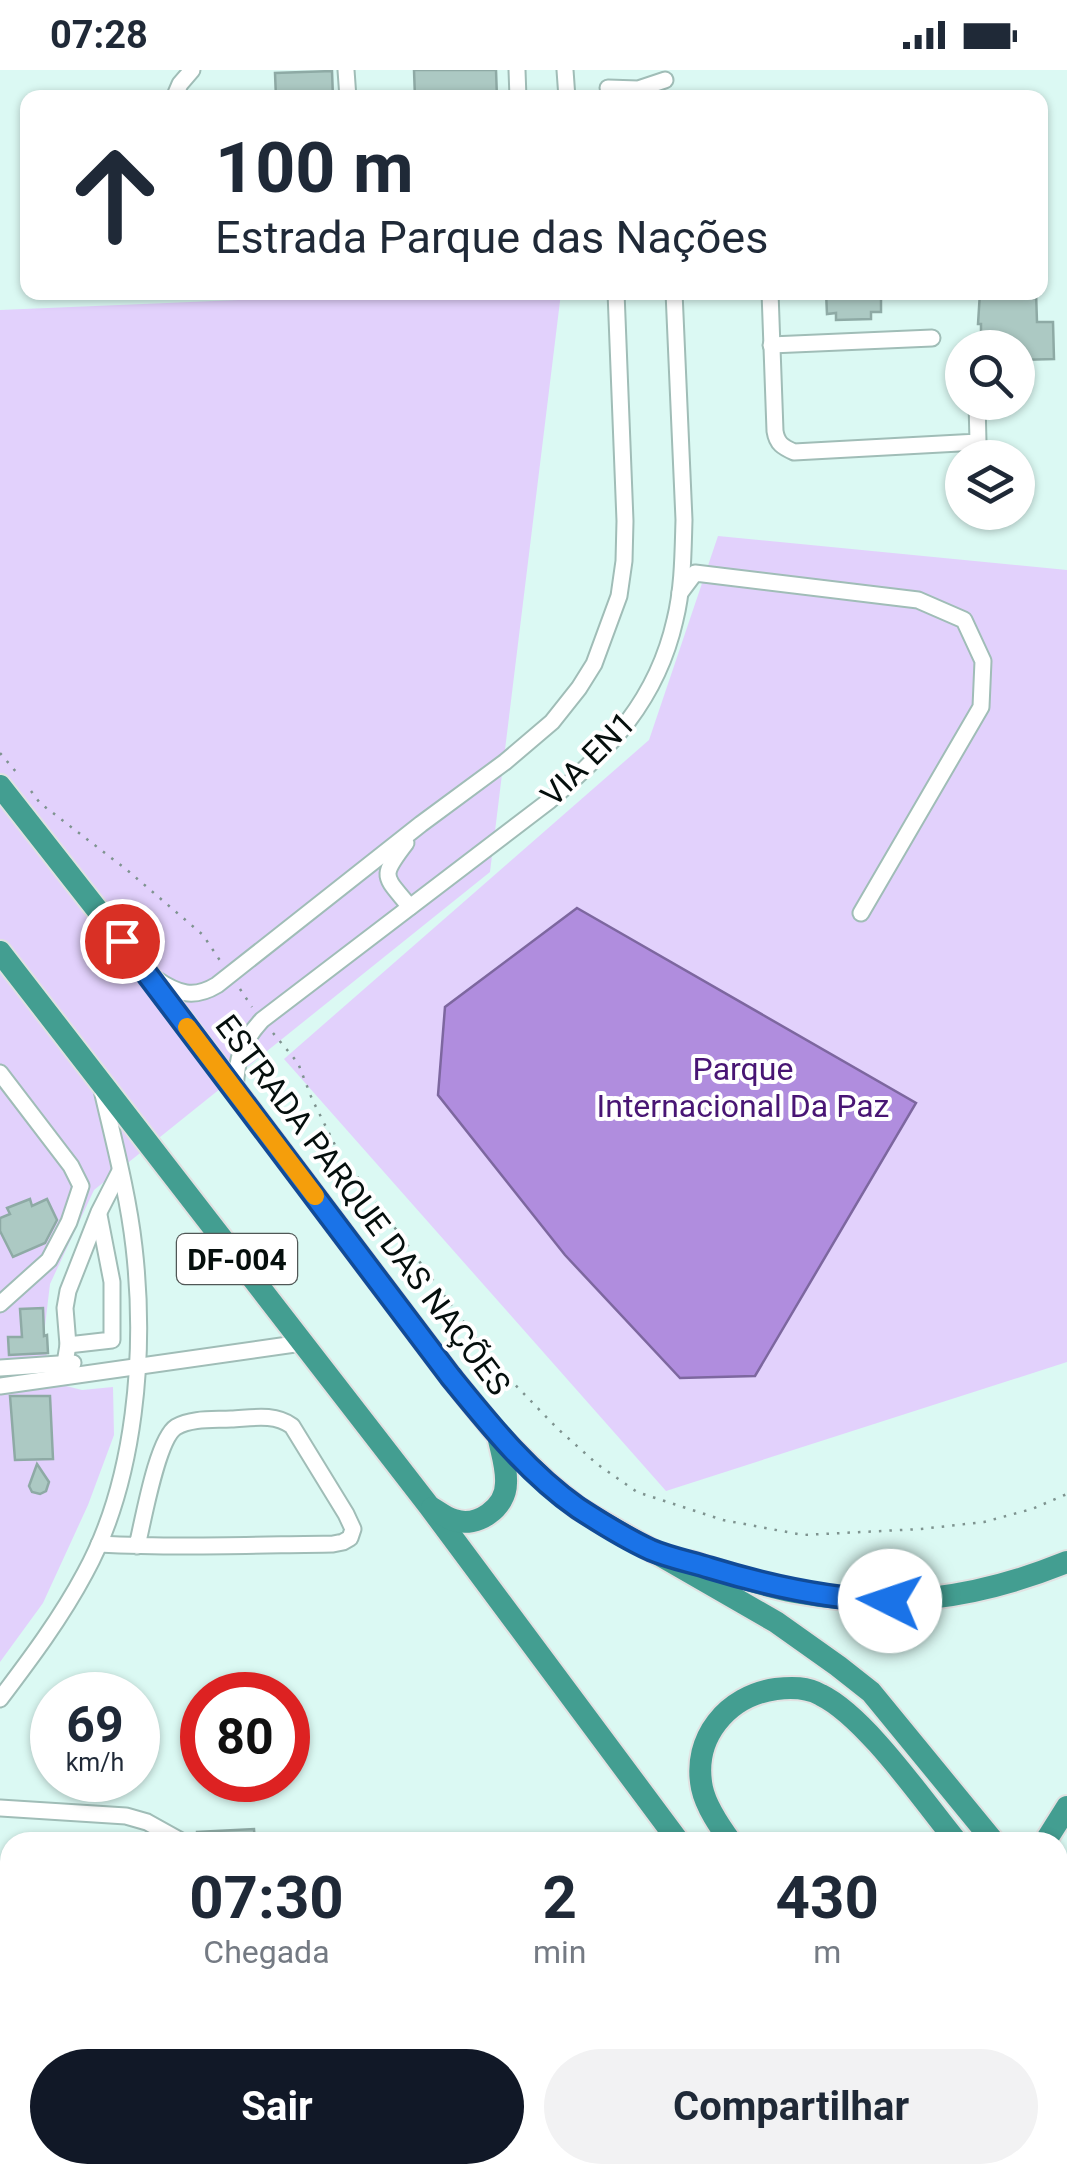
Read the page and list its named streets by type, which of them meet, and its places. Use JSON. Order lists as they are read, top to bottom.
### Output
{
  "streets": {
    "highway": ["ESTRADA PARQUE DAS NAÇÕES", "DF-004"],
    "street": ["VIA EN1"]
  },
  "crossings": [
    ["VIA EN1", "ESTRADA PARQUE DAS NAÇÕES"]
  ],
  "parks": ["Parque Internacional Da Paz"],
  "page": {
    "status": "07:28",
    "turn": ["100 m", "Estrada Parque das Nações"],
    "speed": "69 km/h",
    "limit": "80",
    "eta": [
      "07:30",
      "Chegada",
      "2",
      "min",
      "430",
      "m"
    ],
    "buttons": ["Sair", "Compartilhar"]
  }
}
